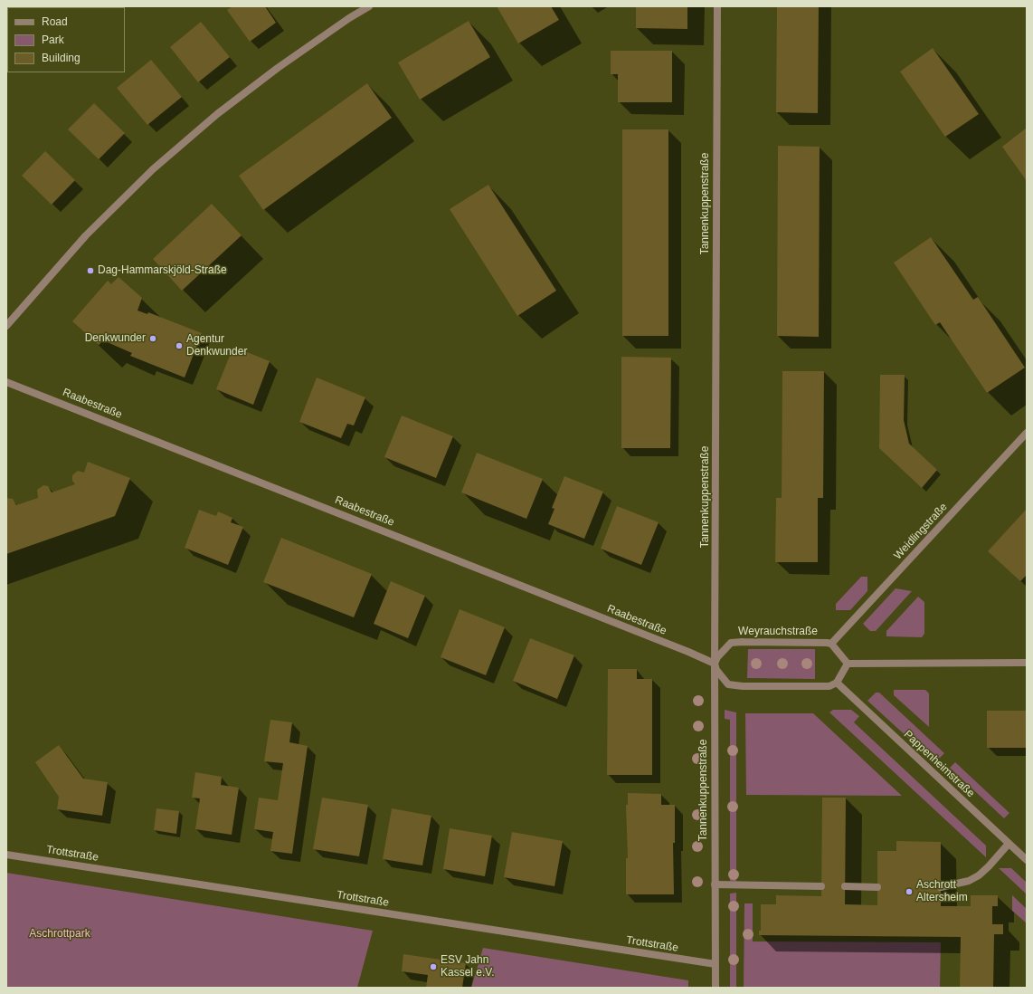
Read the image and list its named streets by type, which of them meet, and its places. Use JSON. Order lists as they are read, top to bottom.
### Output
{
  "streets": {
    "street": [
      "Tannenkuppenstraße",
      "Raabestraße",
      "Weidlingstraße",
      "Weyrauchstraße",
      "Pappenheimstraße",
      "Trottstraße"
    ]
  },
  "crossings": [
    ["Tannenkuppenstraße", "Raabestraße"],
    ["Tannenkuppenstraße", "Weyrauchstraße"],
    ["Tannenkuppenstraße", "Trottstraße"],
    ["Raabestraße", "Weyrauchstraße"],
    ["Weidlingstraße", "Weyrauchstraße"]
  ],
  "parks": ["Aschrottpark"],
  "places": [
    "Dag-Hammarskjöld-Straße",
    "Denkwunder",
    "Agentur Denkwunder",
    "Aschrott Altersheim",
    "ESV Jahn Kassel e.V."
  ],
  "legend": ["Road", "Park", "Building"]
}
